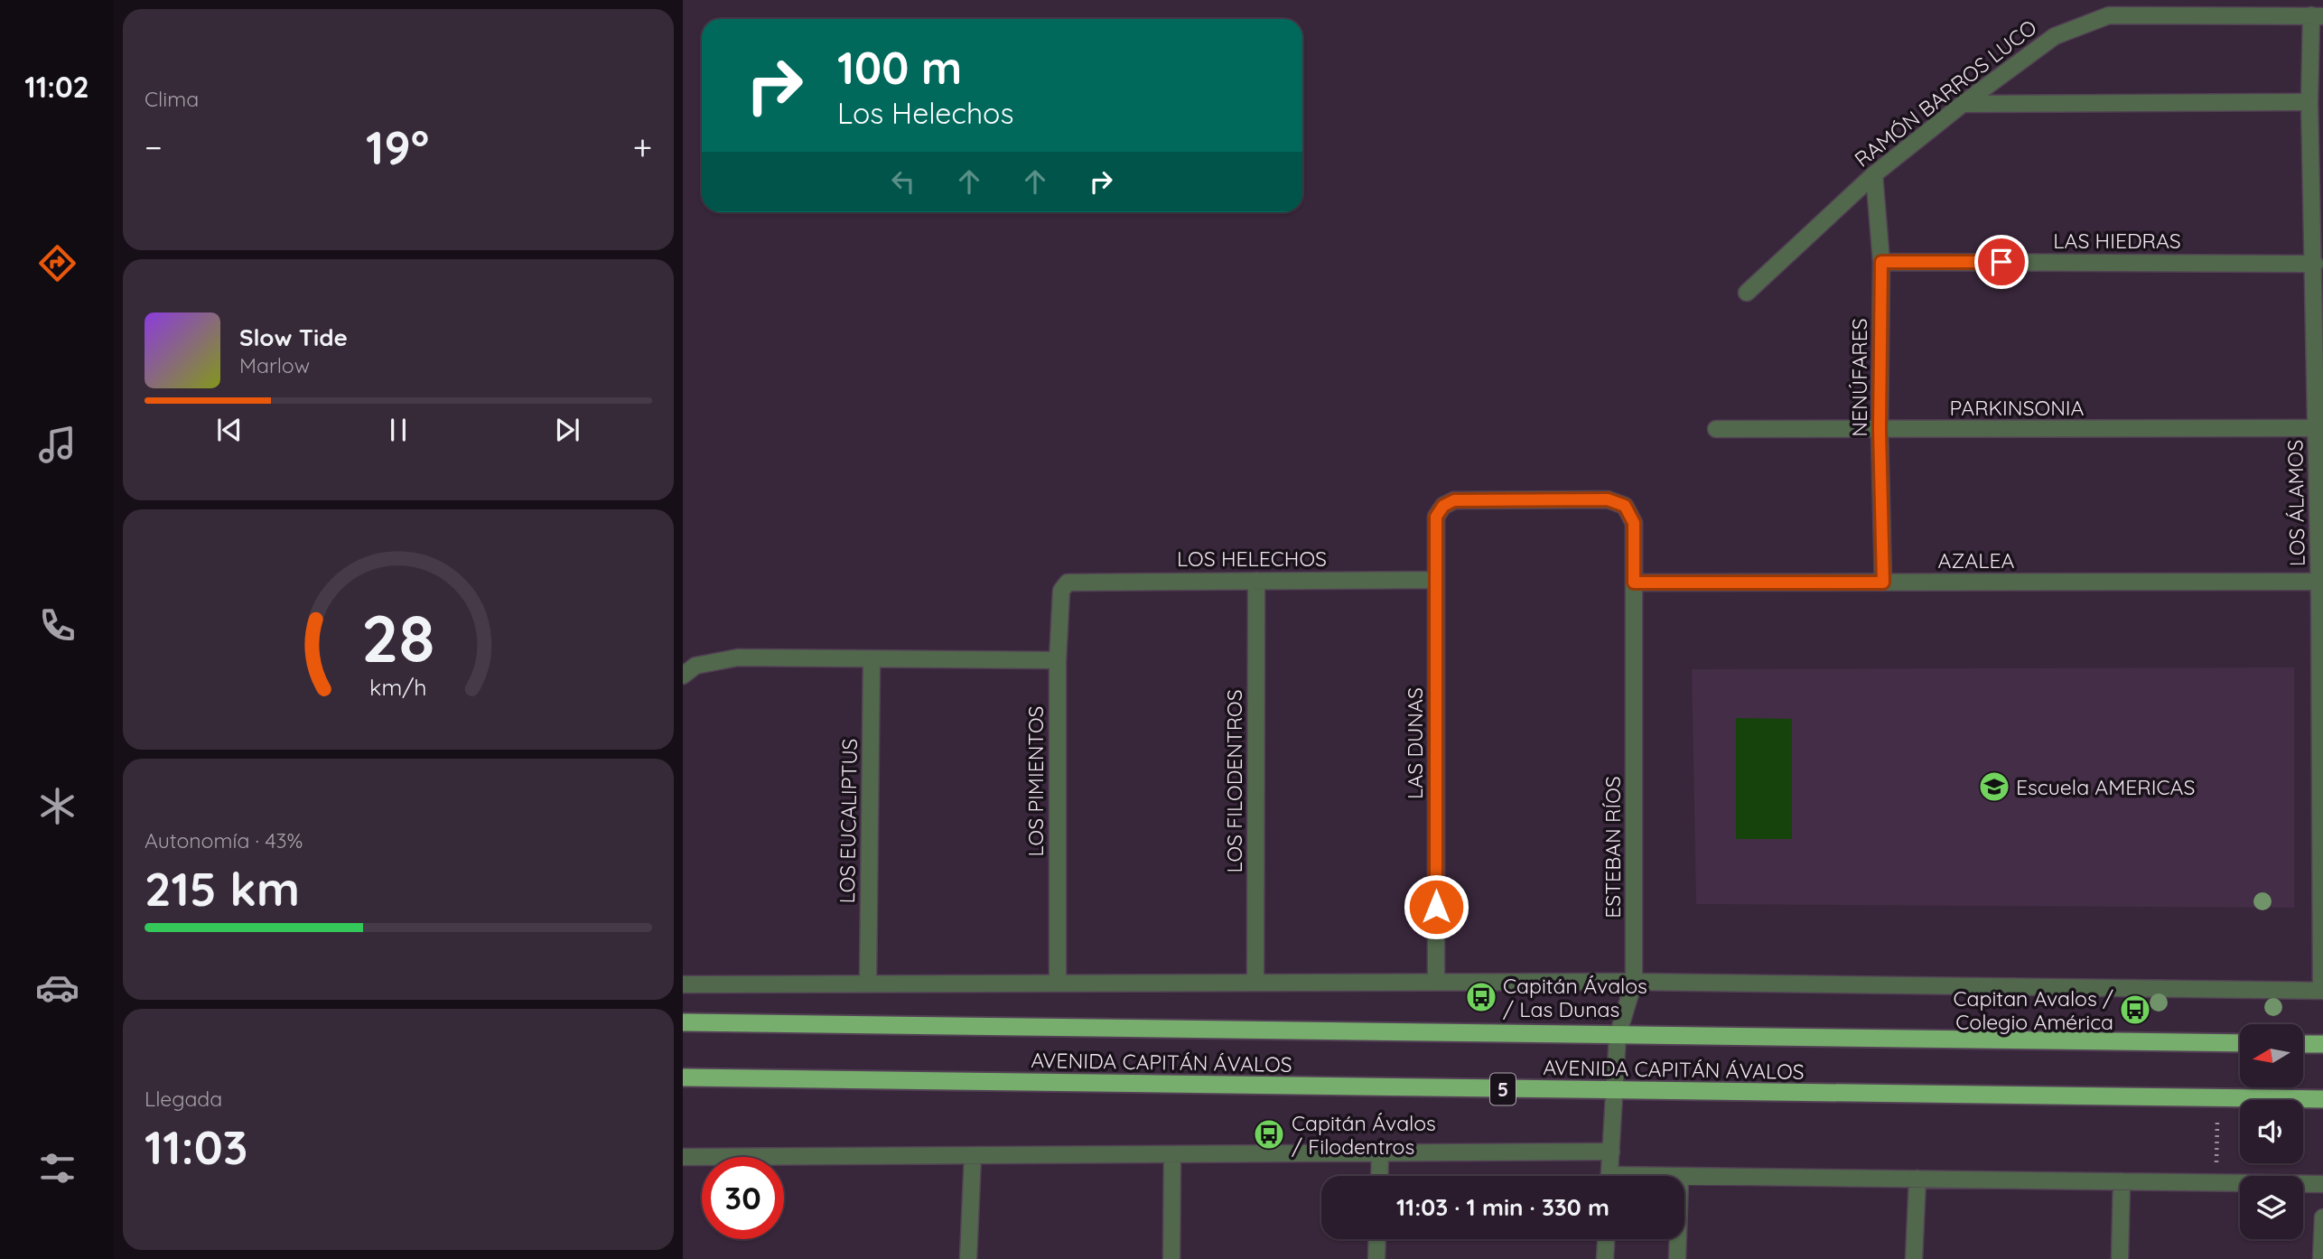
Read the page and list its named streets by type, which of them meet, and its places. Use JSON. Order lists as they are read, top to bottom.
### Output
{
  "streets": {
    "highway": ["AVENIDA CAPITÁN ÁVALOS", "5"],
    "street": [
      "RAMÓN BARROS LUCO",
      "LAS HIEDRAS",
      "NENÚFARES",
      "PARKINSONIA",
      "LOS ÁLAMOS",
      "LOS HELECHOS",
      "AZALEA",
      "LAS DUNAS",
      "LOS PIMIENTOS",
      "LOS FILODENTROS",
      "LOS EUCALIPTUS",
      "ESTEBAN RÍOS"
    ]
  },
  "crossings": [
    ["RAMÓN BARROS LUCO", "NENÚFARES"],
    ["RAMÓN BARROS LUCO", "LOS ÁLAMOS"],
    ["LAS HIEDRAS", "NENÚFARES"],
    ["LAS HIEDRAS", "LOS ÁLAMOS"],
    ["NENÚFARES", "PARKINSONIA"],
    ["NENÚFARES", "AZALEA"],
    ["PARKINSONIA", "LOS ÁLAMOS"],
    ["LOS ÁLAMOS", "AZALEA"],
    ["LOS HELECHOS", "LAS DUNAS"],
    ["LOS HELECHOS", "LOS PIMIENTOS"],
    ["LOS HELECHOS", "LOS FILODENTROS"],
    ["AZALEA", "ESTEBAN RÍOS"],
    ["LAS DUNAS", "ESTEBAN RÍOS"],
    ["ESTEBAN RÍOS", "AVENIDA CAPITÁN ÁVALOS"]
  ],
  "places": {
    "school or university": ["Escuela AMERICAS"],
    "bus stop": ["Capitán Ávalos / Las Dunas", "Capitan Avalos / Colegio América", "Capitán Ávalos / Filodentros"]
  },
  "north": "left",
  "page": {
    "tabs": "11:02",
    "tile": [
      "Clima",
      ["Autonomía · 43%", "215 km"],
      ["Llegada", "11:03"]
    ],
    "turn": ["100 m", "Los Helechos"],
    "heat": ["−", "19°", "+"],
    "song": ["Slow Tide", "Marlow"],
    "limit": "30",
    "trip": "11:03 · 1 min · 330 m",
    "gauge": ["28", "km/h"]
  }
}
